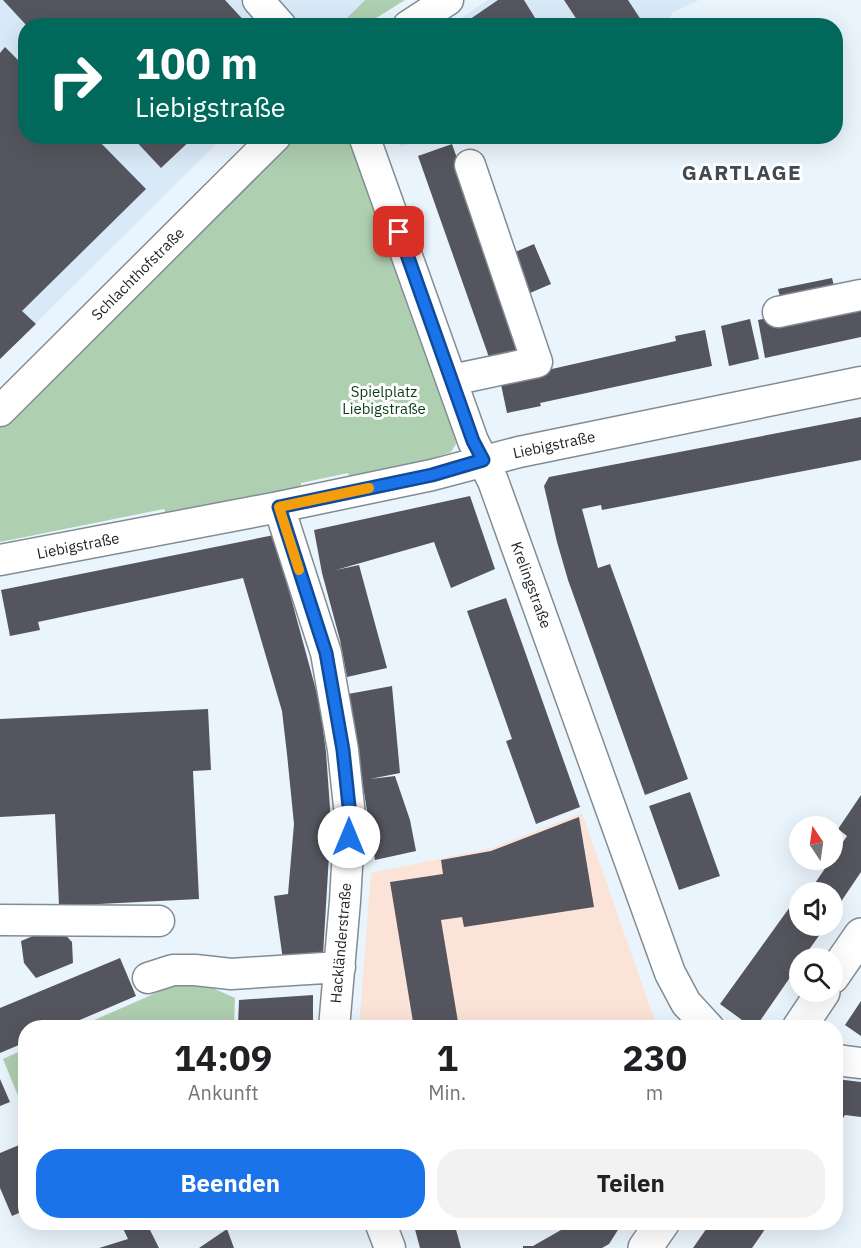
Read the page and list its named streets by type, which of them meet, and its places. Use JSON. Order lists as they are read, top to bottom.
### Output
{
  "streets": {
    "street": [
      "Schlachthofstraße",
      "Liebigstraße",
      "Krelingstraße",
      "Hackländerstraße"
    ]
  },
  "crossings": [
    ["Liebigstraße", "Krelingstraße"],
    ["Liebigstraße", "Hackländerstraße"]
  ],
  "districts": ["GARTLAGE"],
  "parks": ["Spielplatz Liebigstraße"],
  "north": "top",
  "page": {
    "turn": ["100 m", "Liebigstraße"],
    "eta": [
      "14:09",
      "Ankunft",
      "1",
      "Min.",
      "230",
      "m"
    ],
    "buttons": ["Beenden", "Teilen"]
  }
}
